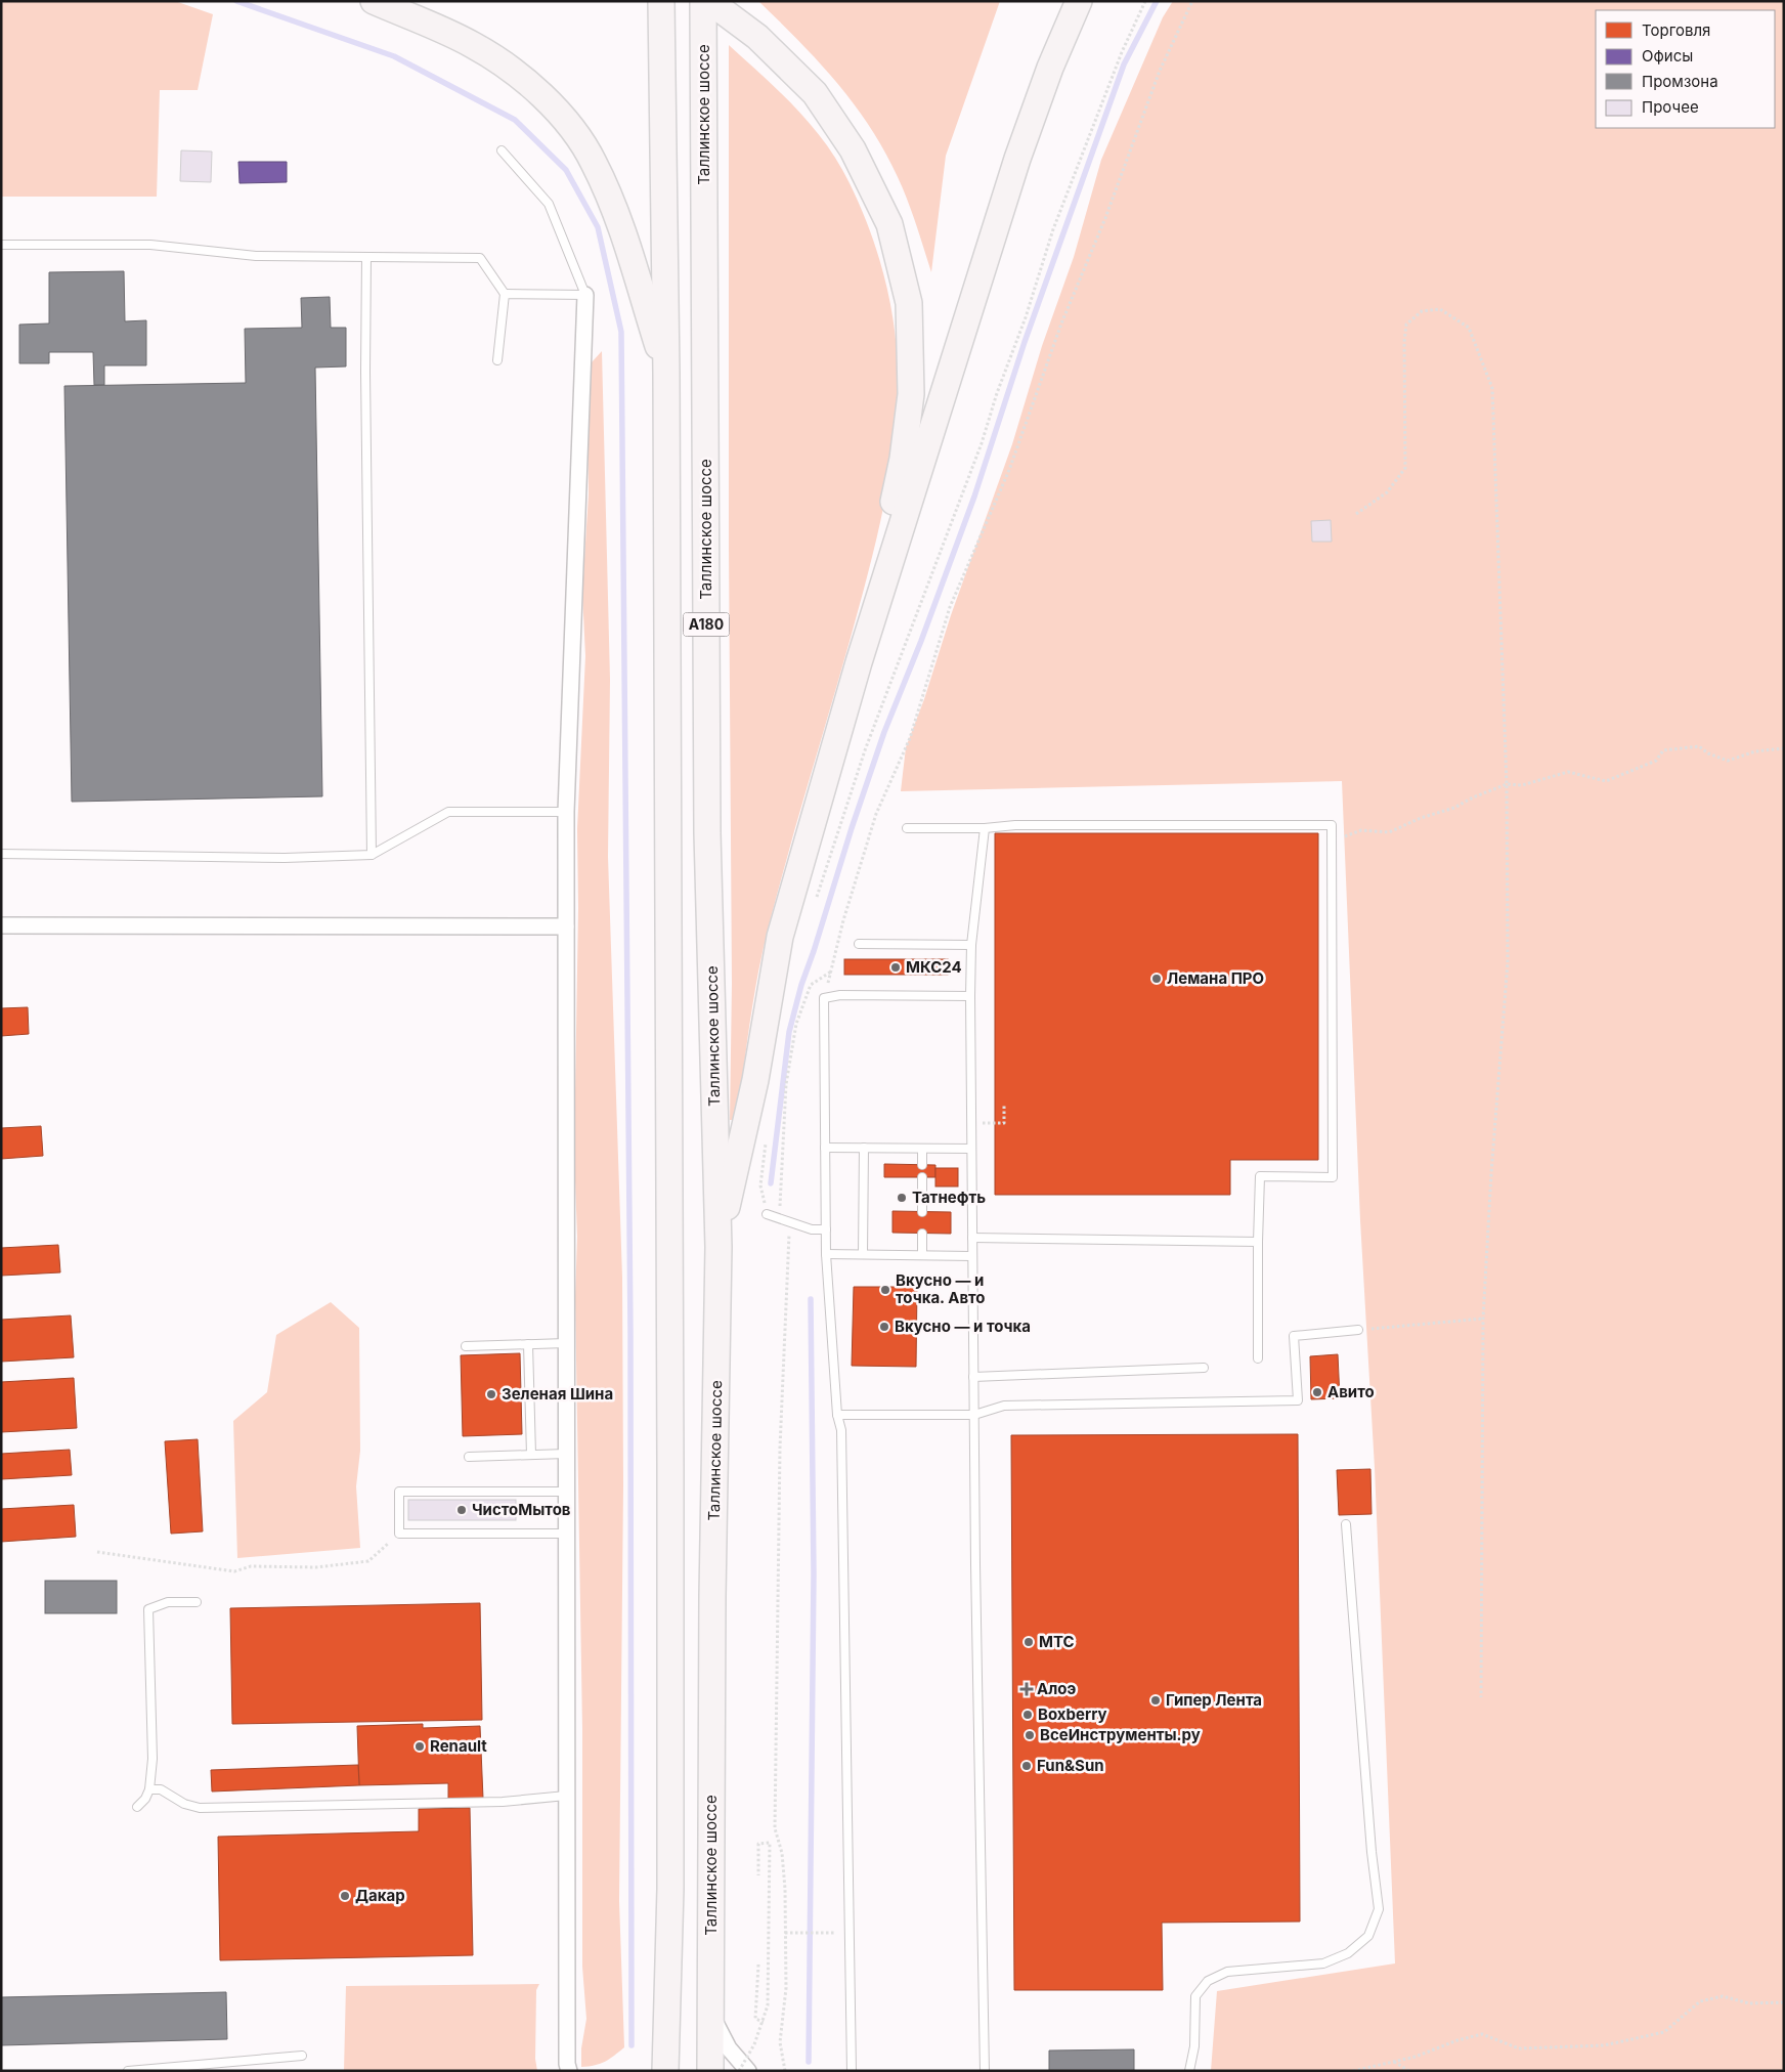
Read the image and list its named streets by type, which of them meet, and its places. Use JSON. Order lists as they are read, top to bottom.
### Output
{
  "streets": {
    "main road": ["Таллинское шоссе", "A180"]
  },
  "places": {
    "other": [
      "МКС24",
      "Лемана ПРО",
      "Татнефть",
      "Вкусно — и точка. Авто",
      "Вкусно — и точка",
      "Авито",
      "Зеленая Шина",
      "ЧистоМытов",
      "МТС",
      "Гипер Лента",
      "Boxberry",
      "ВсеИнструменты.ру",
      "Renault",
      "Fun&Sun",
      "Дакар"
    ],
    "health": ["Алоэ"]
  },
  "legend": [
    "Торговля",
    "Офисы",
    "Промзона",
    "Прочее"
  ]
}
